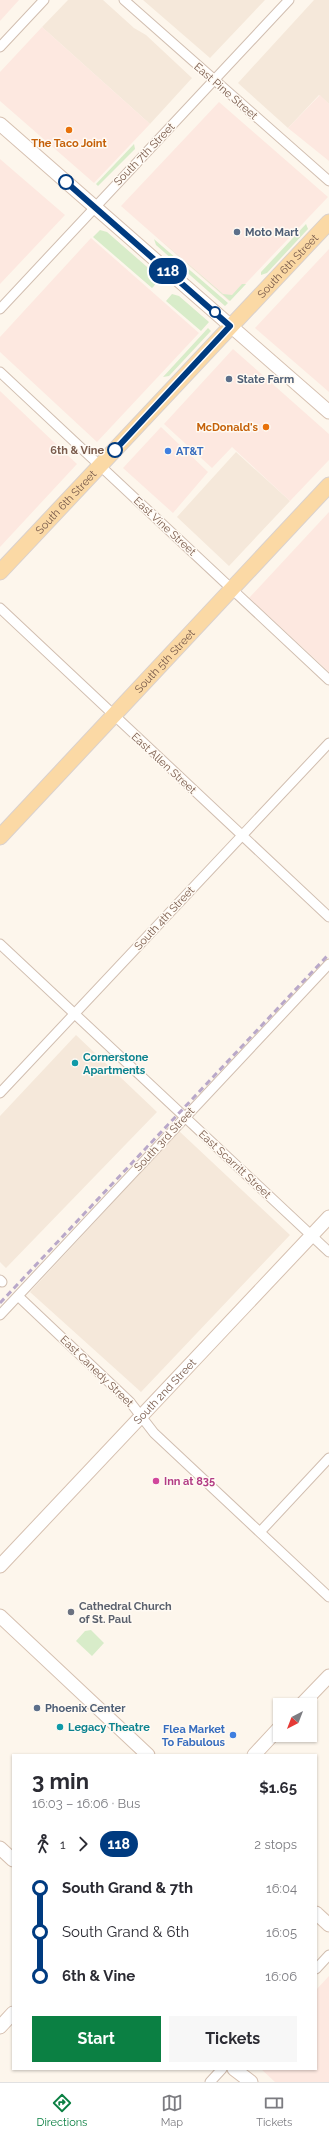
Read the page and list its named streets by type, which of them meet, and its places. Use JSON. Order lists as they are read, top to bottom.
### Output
{
  "streets": {
    "main road": ["South 6th Street", "South 5th Street", "South 2nd Street"],
    "street": [
      "East Pine Street",
      "South 7th Street",
      "East Vine Street",
      "East Allen Street",
      "South 4th Street",
      "South 3rd Street",
      "East Scarritt Street",
      "East Canedy Street"
    ]
  },
  "crossings": [
    ["East Pine Street", "South 7th Street"],
    ["South 6th Street", "East Vine Street"],
    ["East Vine Street", "South 5th Street"],
    ["South 5th Street", "East Allen Street"],
    ["East Allen Street", "South 4th Street"],
    ["South 4th Street", "East Scarritt Street"],
    ["South 3rd Street", "East Scarritt Street"],
    ["South 3rd Street", "East Canedy Street"],
    ["East Scarritt Street", "South 2nd Street"],
    ["East Canedy Street", "South 2nd Street"]
  ],
  "places": [
    "The Taco Joint",
    "Moto Mart",
    "State Farm",
    "McDonald's",
    "6th & Vine",
    "AT&T",
    "Cornerstone Apartments",
    "Inn at 835",
    "Cathedral Church of St. Paul",
    "Phoenix Center",
    "Legacy Theatre",
    "Flea Market To Fabulous"
  ],
  "lines": ["bus line 118"],
  "north": "bottom left",
  "page": {
    "on_map": "118",
    "heading": ["3 min", "16:03 – 16:06 · Bus", "$1.65"],
    "legs": ["1", "118", "2 stops"],
    "list": [
      {
        "name": "South Grand & 7th",
        "value": "16:04"
      },
      {
        "name": "South Grand & 6th",
        "value": "16:05"
      },
      {
        "name": "6th & Vine",
        "value": "16:06"
      }
    ],
    "buttons": ["Start", "Tickets"],
    "tabs": ["Directions", "Map", "Tickets"]
  }
}
